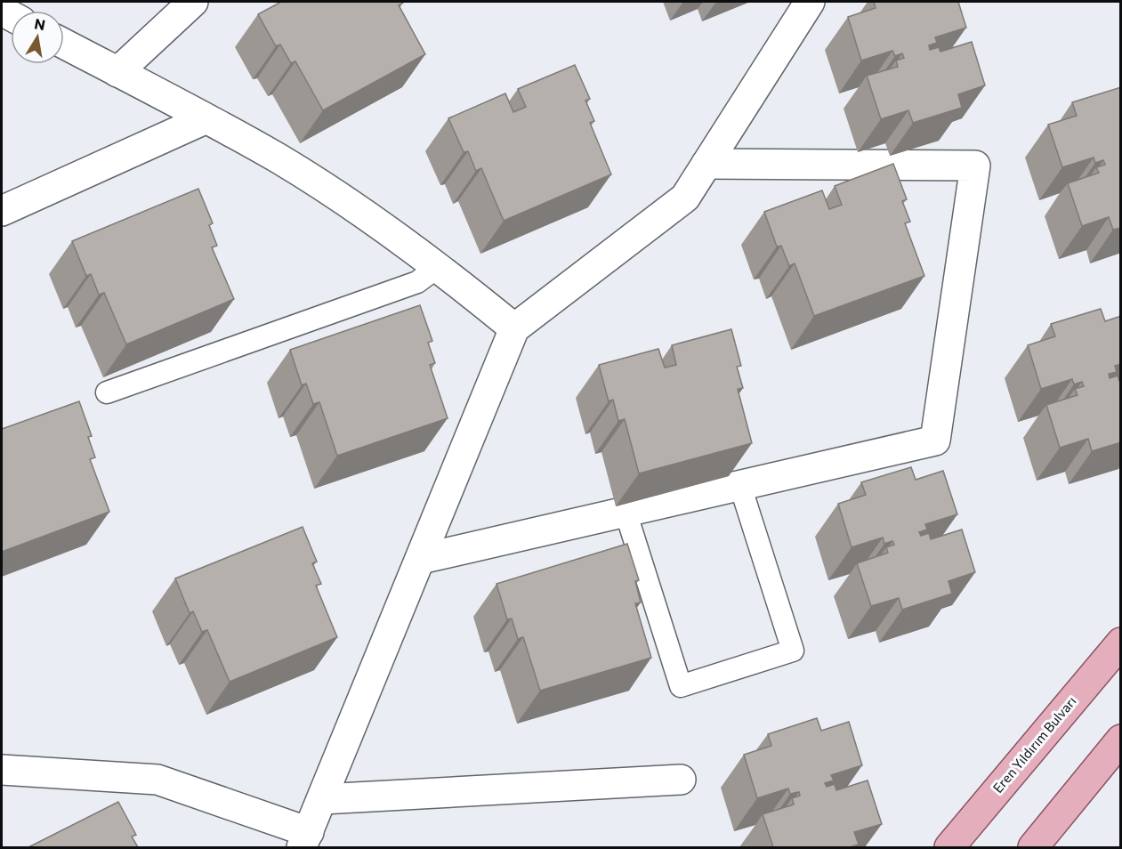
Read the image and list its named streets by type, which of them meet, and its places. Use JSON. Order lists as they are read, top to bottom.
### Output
{
  "streets": {
    "main road": ["Eren Yıldırım Bulvarı"]
  },
  "north": "top"
}
